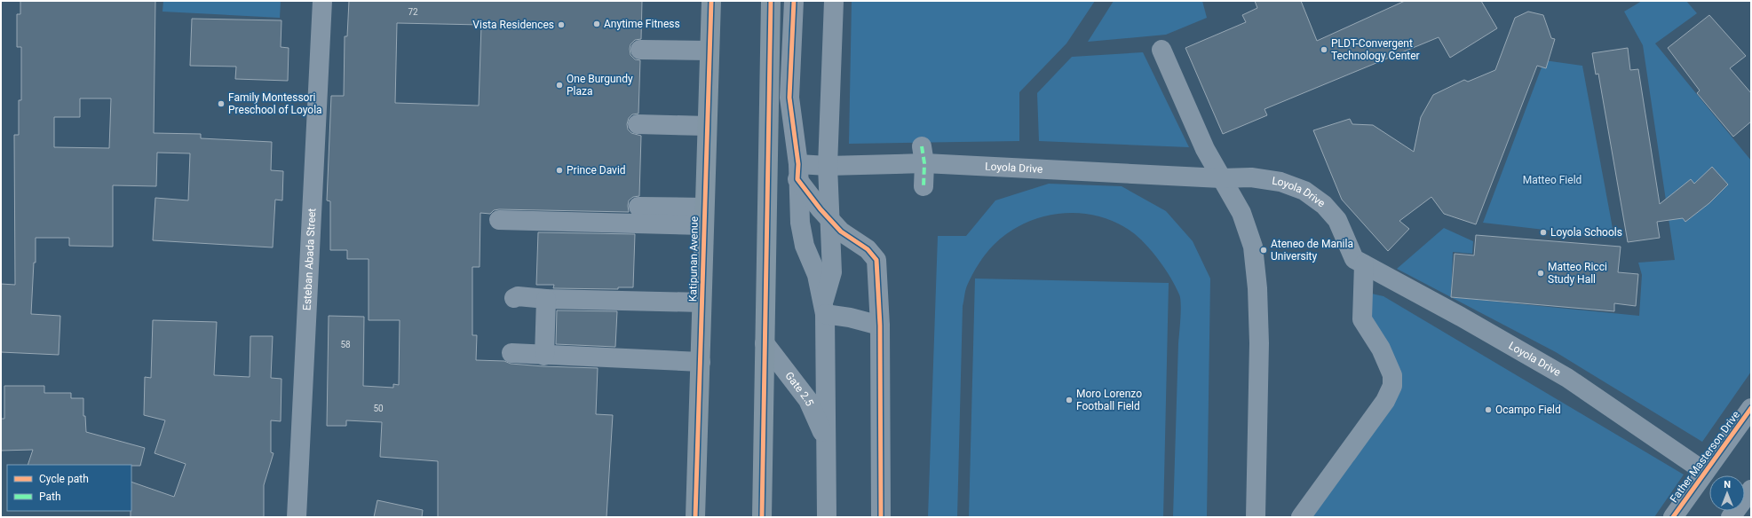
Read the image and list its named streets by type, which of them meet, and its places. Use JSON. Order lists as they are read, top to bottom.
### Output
{
  "streets": {
    "main road": ["Katipunan Avenue"],
    "street": [
      "Loyola Drive",
      "Esteban Abada Street",
      "Gate 2.5",
      "Father Masterson Drive"
    ]
  },
  "crossings": [
    ["Loyola Drive", "Father Masterson Drive"]
  ],
  "parks": ["Matteo Field"],
  "places": [
    "Anytime Fitness",
    "Vista Residences",
    "PLDT-Convergent Technology Center",
    "One Burgundy Plaza",
    "Family Montessori Preschool of Loyola",
    "Prince David",
    "Loyola Schools",
    "Ateneo de Manila University",
    "Matteo Ricci Study Hall",
    "Moro Lorenzo Football Field",
    "Ocampo Field"
  ],
  "house_numbers": ["72", "58", "50"],
  "legend": ["Cycle path", "Path"],
  "north": "top"
}
